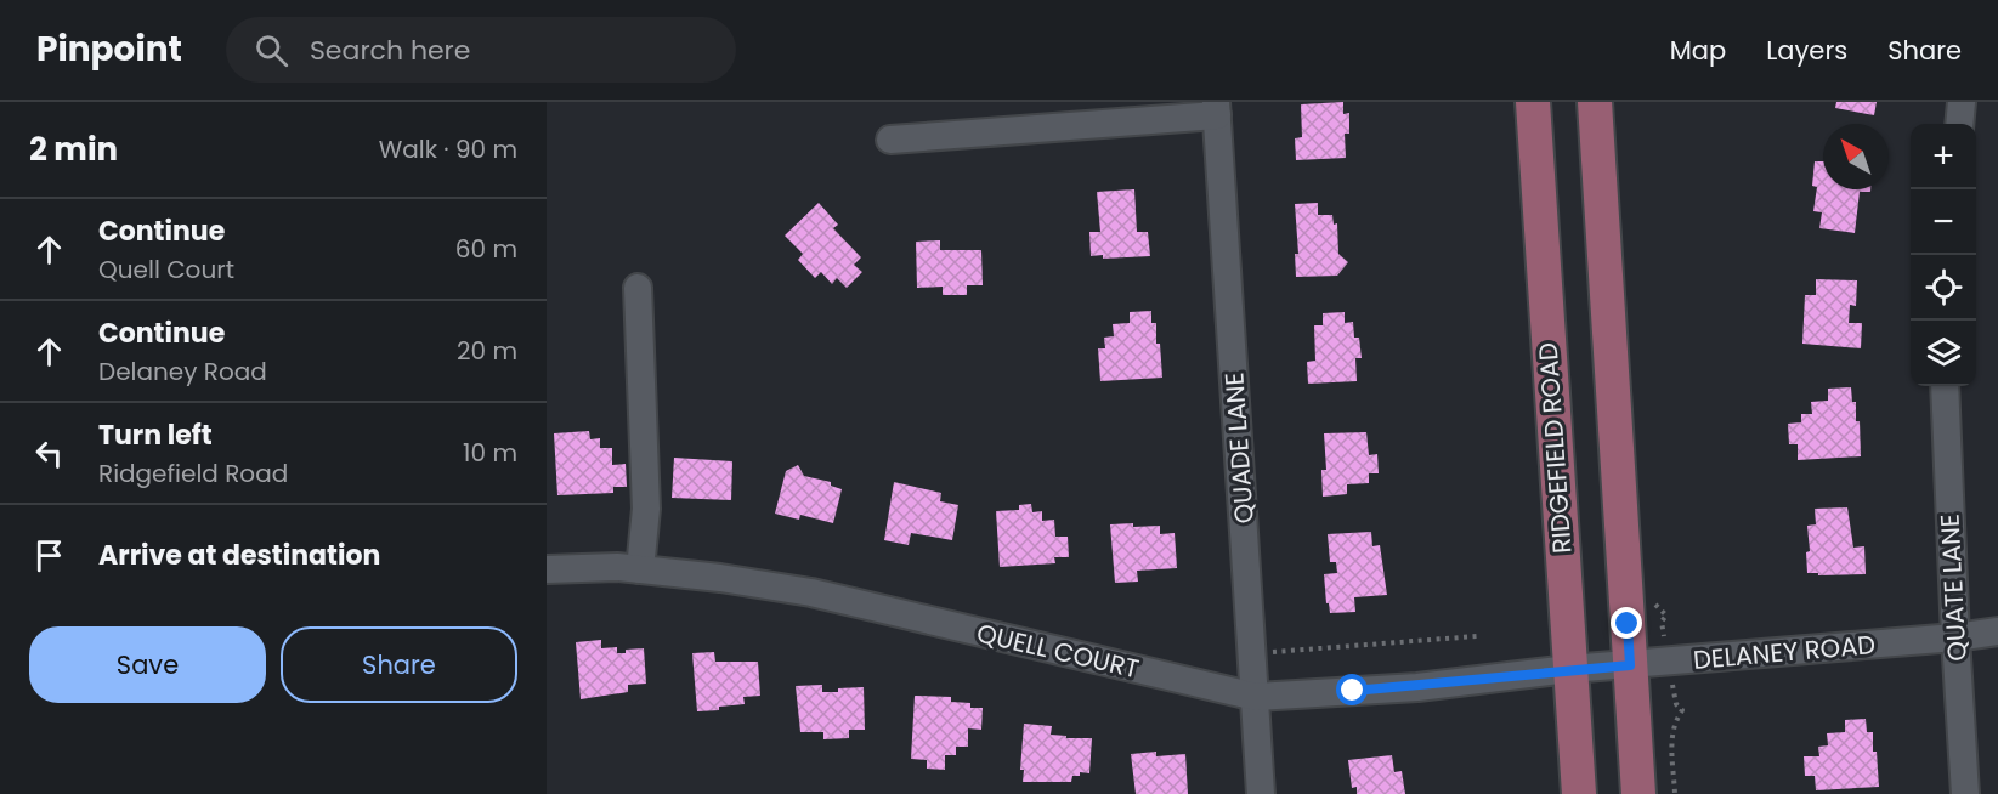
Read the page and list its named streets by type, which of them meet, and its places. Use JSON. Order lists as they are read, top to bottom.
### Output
{
  "streets": {
    "main road": ["RIDGEFIELD ROAD"],
    "street": [
      "QUADE LANE",
      "QUATE LANE",
      "QUELL COURT",
      "DELANEY ROAD"
    ]
  },
  "crossings": [
    ["QUADE LANE", "QUELL COURT"],
    ["RIDGEFIELD ROAD", "QUELL COURT"],
    ["RIDGEFIELD ROAD", "DELANEY ROAD"],
    ["QUATE LANE", "DELANEY ROAD"],
    ["QUELL COURT", "DELANEY ROAD"]
  ],
  "north": "top left",
  "page": {
    "header": "Pinpoint",
    "search": "Search here",
    "nav": ["Map", "Layers", "Share"],
    "heading": ["2 min", "Walk · 90 m"],
    "map_buttons": ["+", "−"],
    "list": [
      ["Continue", "Quell Court", "60 m"],
      ["Continue", "Delaney Road", "20 m"],
      ["Turn left", "Ridgefield Road", "10 m"],
      "Arrive at destination"
    ],
    "buttons": ["Save", "Share"]
  }
}
